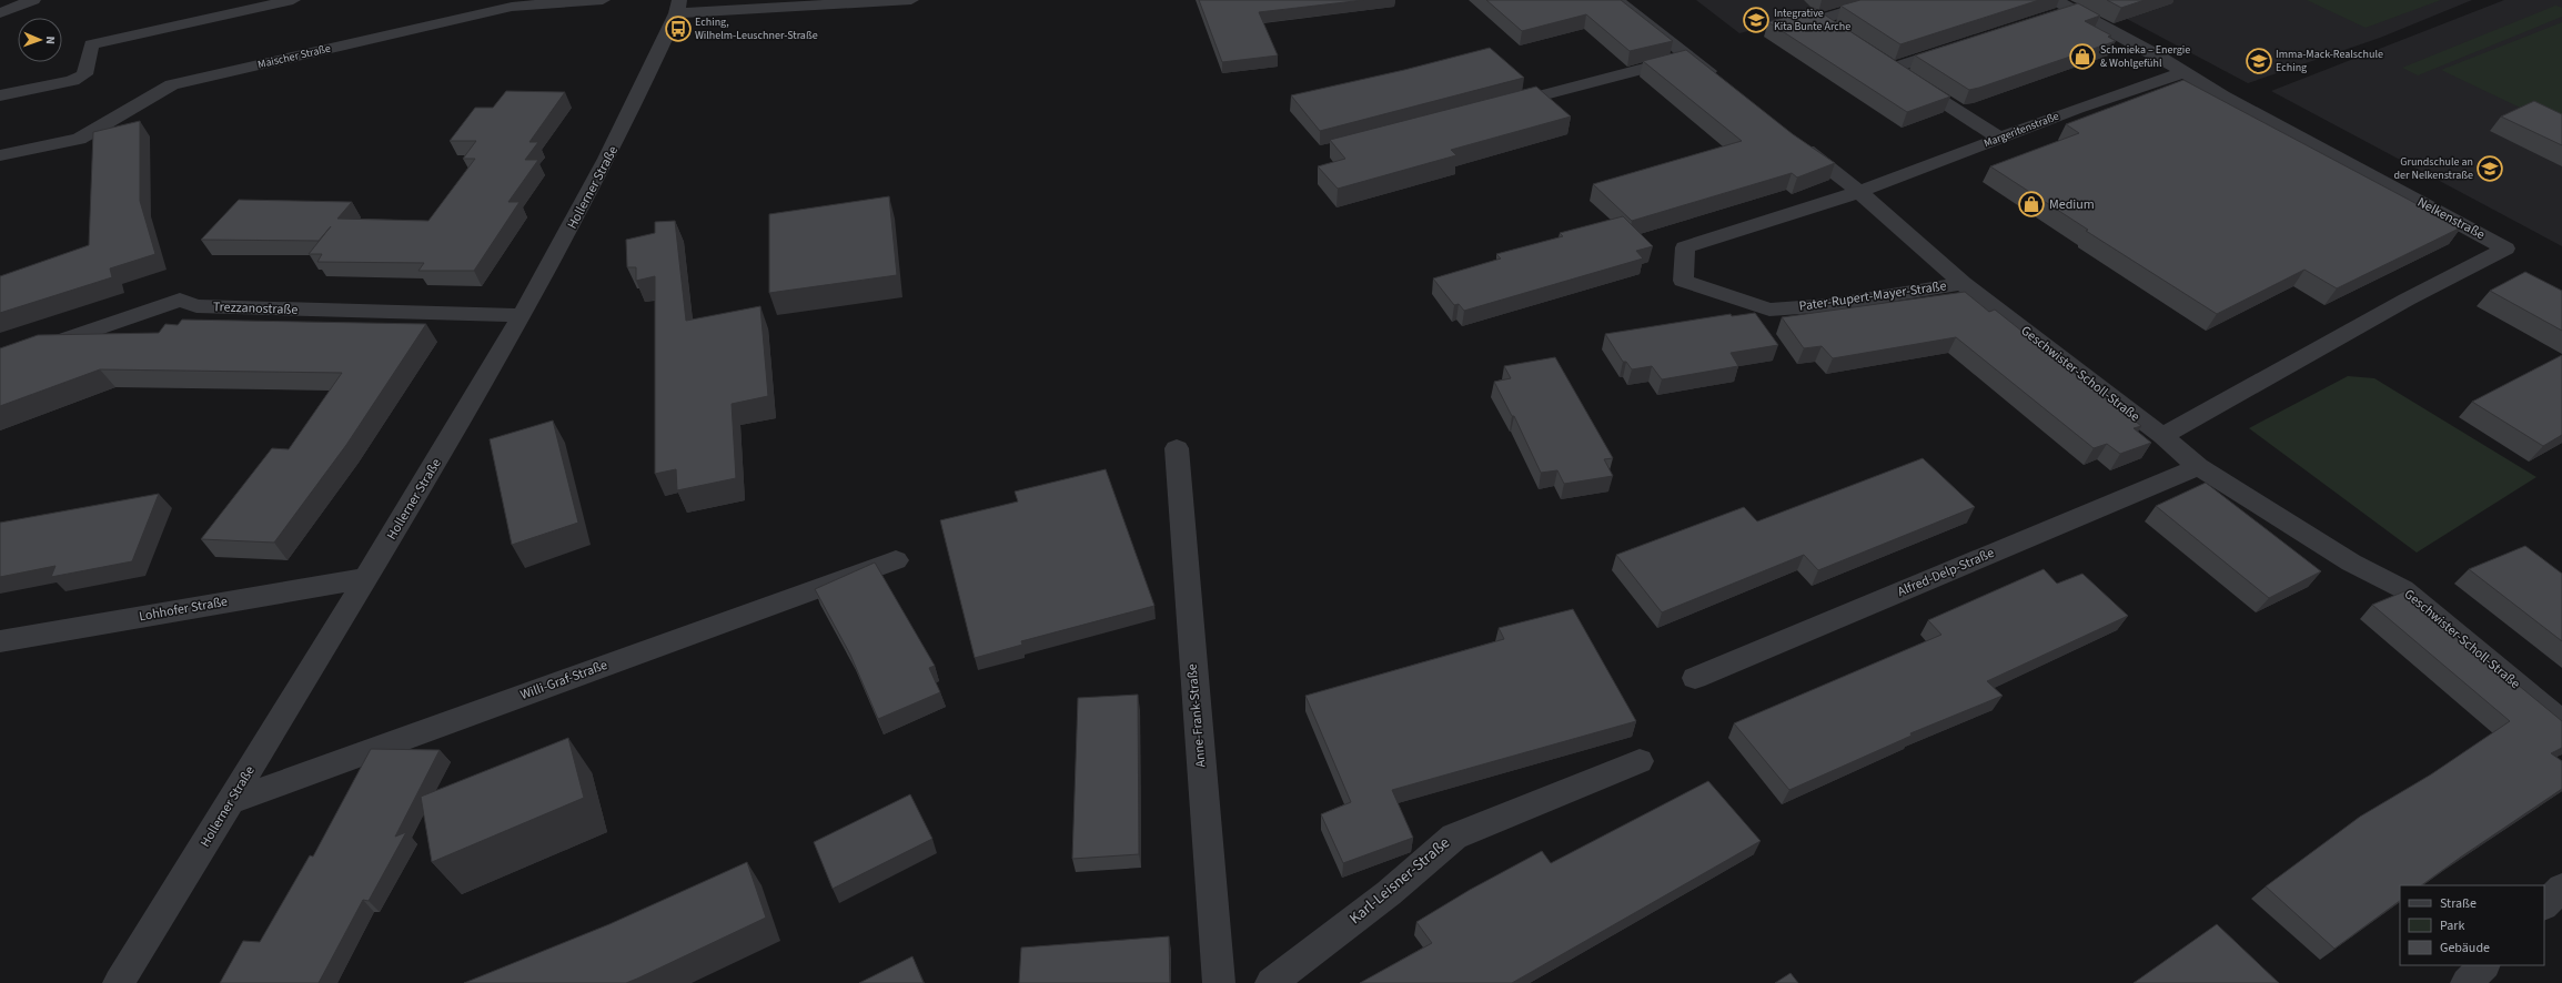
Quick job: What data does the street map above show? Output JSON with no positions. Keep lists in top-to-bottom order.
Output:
{
  "streets": {
    "street": [
      "Maischer Straße",
      "Margeritenstraße",
      "Hollerner Straße",
      "Nelkenstraße",
      "Pater-Rupert-Mayer-Straße",
      "Trezzanostraße",
      "Geschwister-Scholl-Straße",
      "Alfred-Delp-Straße",
      "Lohhofer Straße",
      "Willi-Graf-Straße",
      "Anne-Frank-Straße",
      "Karl-Leisner-Straße"
    ]
  },
  "crossings": [
    ["Margeritenstraße", "Nelkenstraße"],
    ["Margeritenstraße", "Pater-Rupert-Mayer-Straße"],
    ["Margeritenstraße", "Geschwister-Scholl-Straße"],
    ["Hollerner Straße", "Trezzanostraße"],
    ["Hollerner Straße", "Lohhofer Straße"],
    ["Hollerner Straße", "Willi-Graf-Straße"],
    ["Nelkenstraße", "Geschwister-Scholl-Straße"],
    ["Pater-Rupert-Mayer-Straße", "Geschwister-Scholl-Straße"],
    ["Geschwister-Scholl-Straße", "Alfred-Delp-Straße"]
  ],
  "places": {
    "school or university": ["Integrative Kita Bunte Arche", "Imma-Mack-Realschule Eching", "Grundschule an der Nelkenstraße"],
    "bus stop": ["Eching, Wilhelm-Leuschner-Straße"],
    "shop": ["Schmieka – Energie & Wohlgefühl", "Medium"]
  },
  "legend": ["Straße", "Park", "Gebäude"],
  "north": "right"
}
